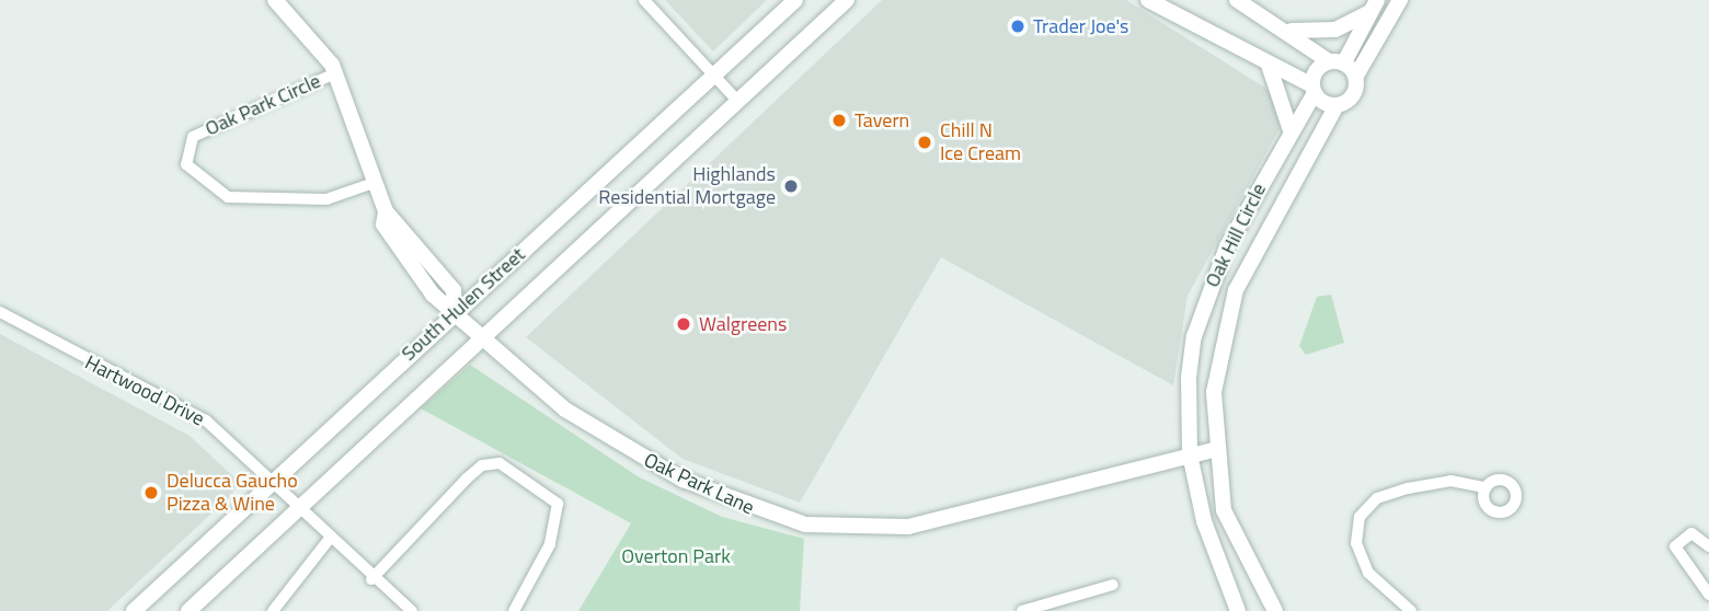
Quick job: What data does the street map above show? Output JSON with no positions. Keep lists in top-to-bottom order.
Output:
{
  "streets": {
    "street": [
      "Oak Park Circle",
      "Oak Hill Circle",
      "South Hulen Street",
      "Hartwood Drive",
      "Oak Park Lane"
    ]
  },
  "crossings": [
    ["Oak Park Circle", "Oak Park Lane"],
    ["Oak Hill Circle", "Oak Park Lane"],
    ["South Hulen Street", "Hartwood Drive"],
    ["South Hulen Street", "Oak Park Lane"]
  ],
  "parks": ["Overton Park"],
  "places": [
    "Trader Joe's",
    "Tavern",
    "Chill N Ice Cream",
    "Highlands Residential Mortgage",
    "Walgreens",
    "Delucca Gaucho Pizza & Wine"
  ]
}
